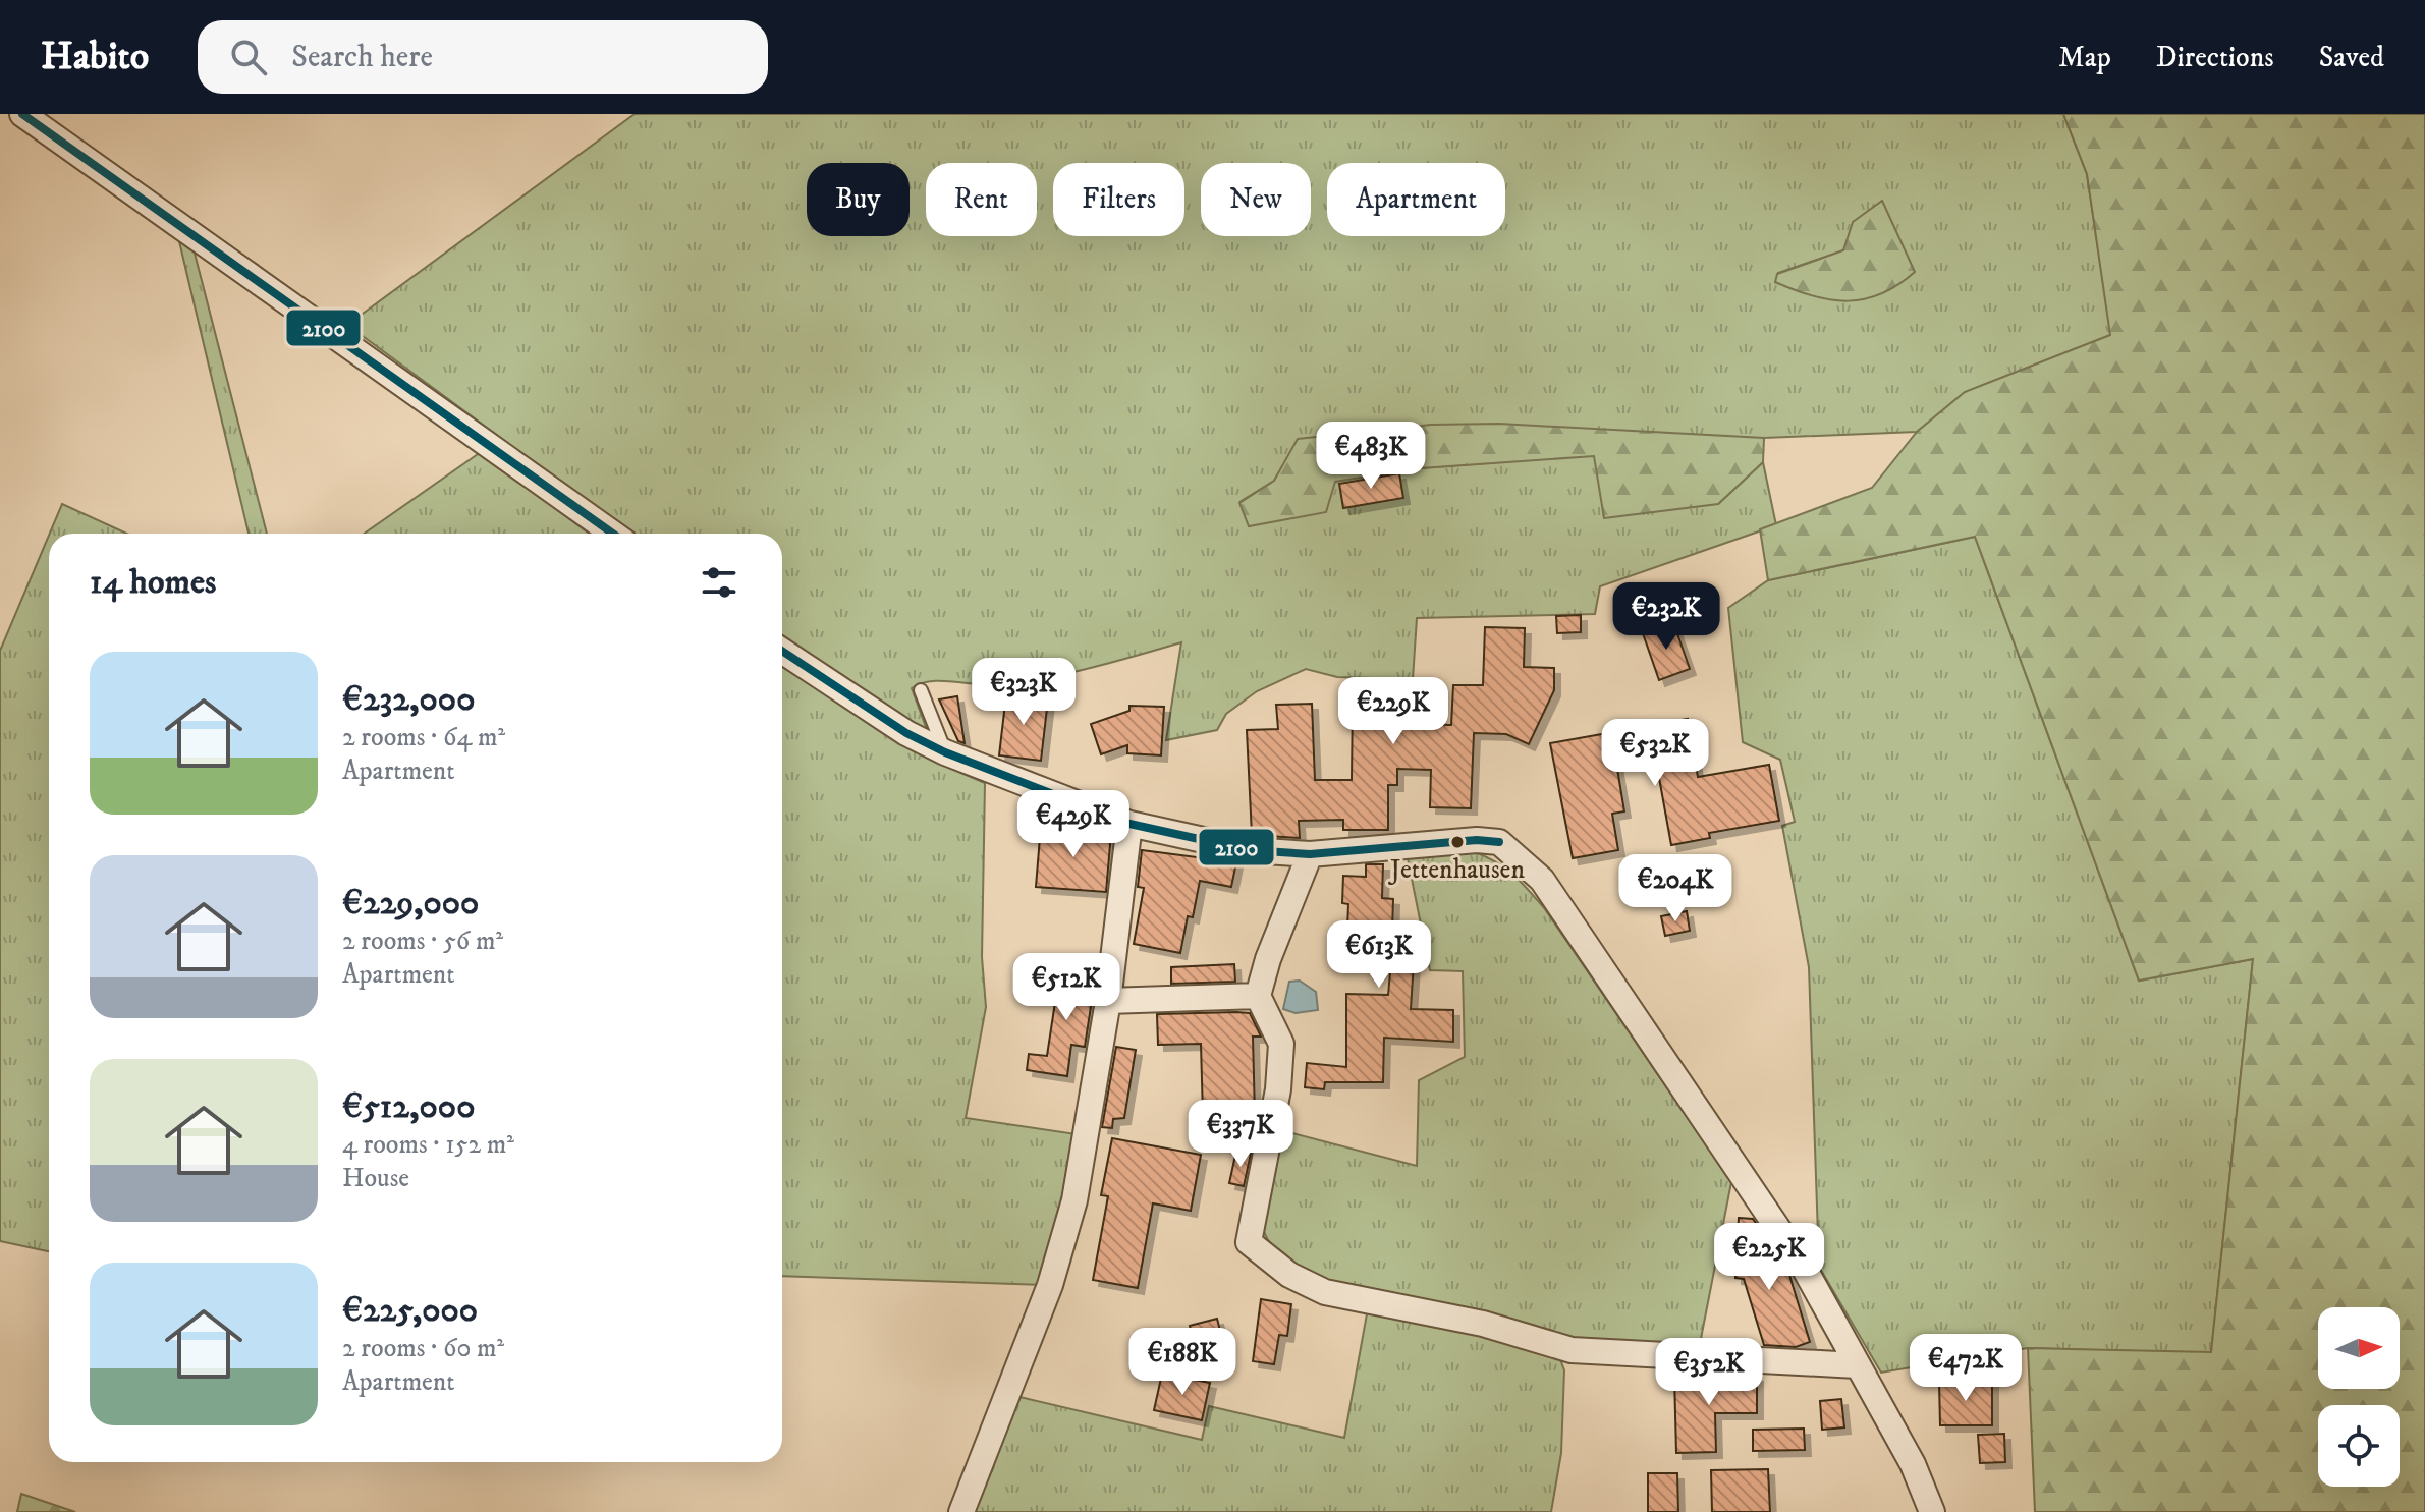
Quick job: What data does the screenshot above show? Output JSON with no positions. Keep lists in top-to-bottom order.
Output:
{
  "places": ["Jettenhausen"],
  "lines": ["transit line 2100"],
  "north": "right",
  "page": {
    "header": "Habito",
    "search": "Search here",
    "nav": ["Map", "Directions", "Saved"],
    "chip": [
      "Buy",
      "Rent",
      "Filters",
      "New",
      "Apartment"
    ],
    "price": [
      "€483K",
      "€232K",
      "€323K",
      "€229K",
      "€532K",
      "€429K",
      "€204K",
      "€613K",
      "€512K",
      "€337K",
      "€225K",
      "€188K",
      "€472K",
      "€352K"
    ],
    "heading": "14 homes",
    "list": [
      {
        "name": "€232,000",
        "note": "2 rooms · 64 m² · Apartment"
      },
      {
        "name": "€229,000",
        "note": "2 rooms · 56 m² · Apartment"
      },
      {
        "name": "€512,000",
        "note": "4 rooms · 152 m² · House"
      },
      {
        "name": "€225,000",
        "note": "2 rooms · 60 m² · Apartment"
      }
    ]
  }
}
